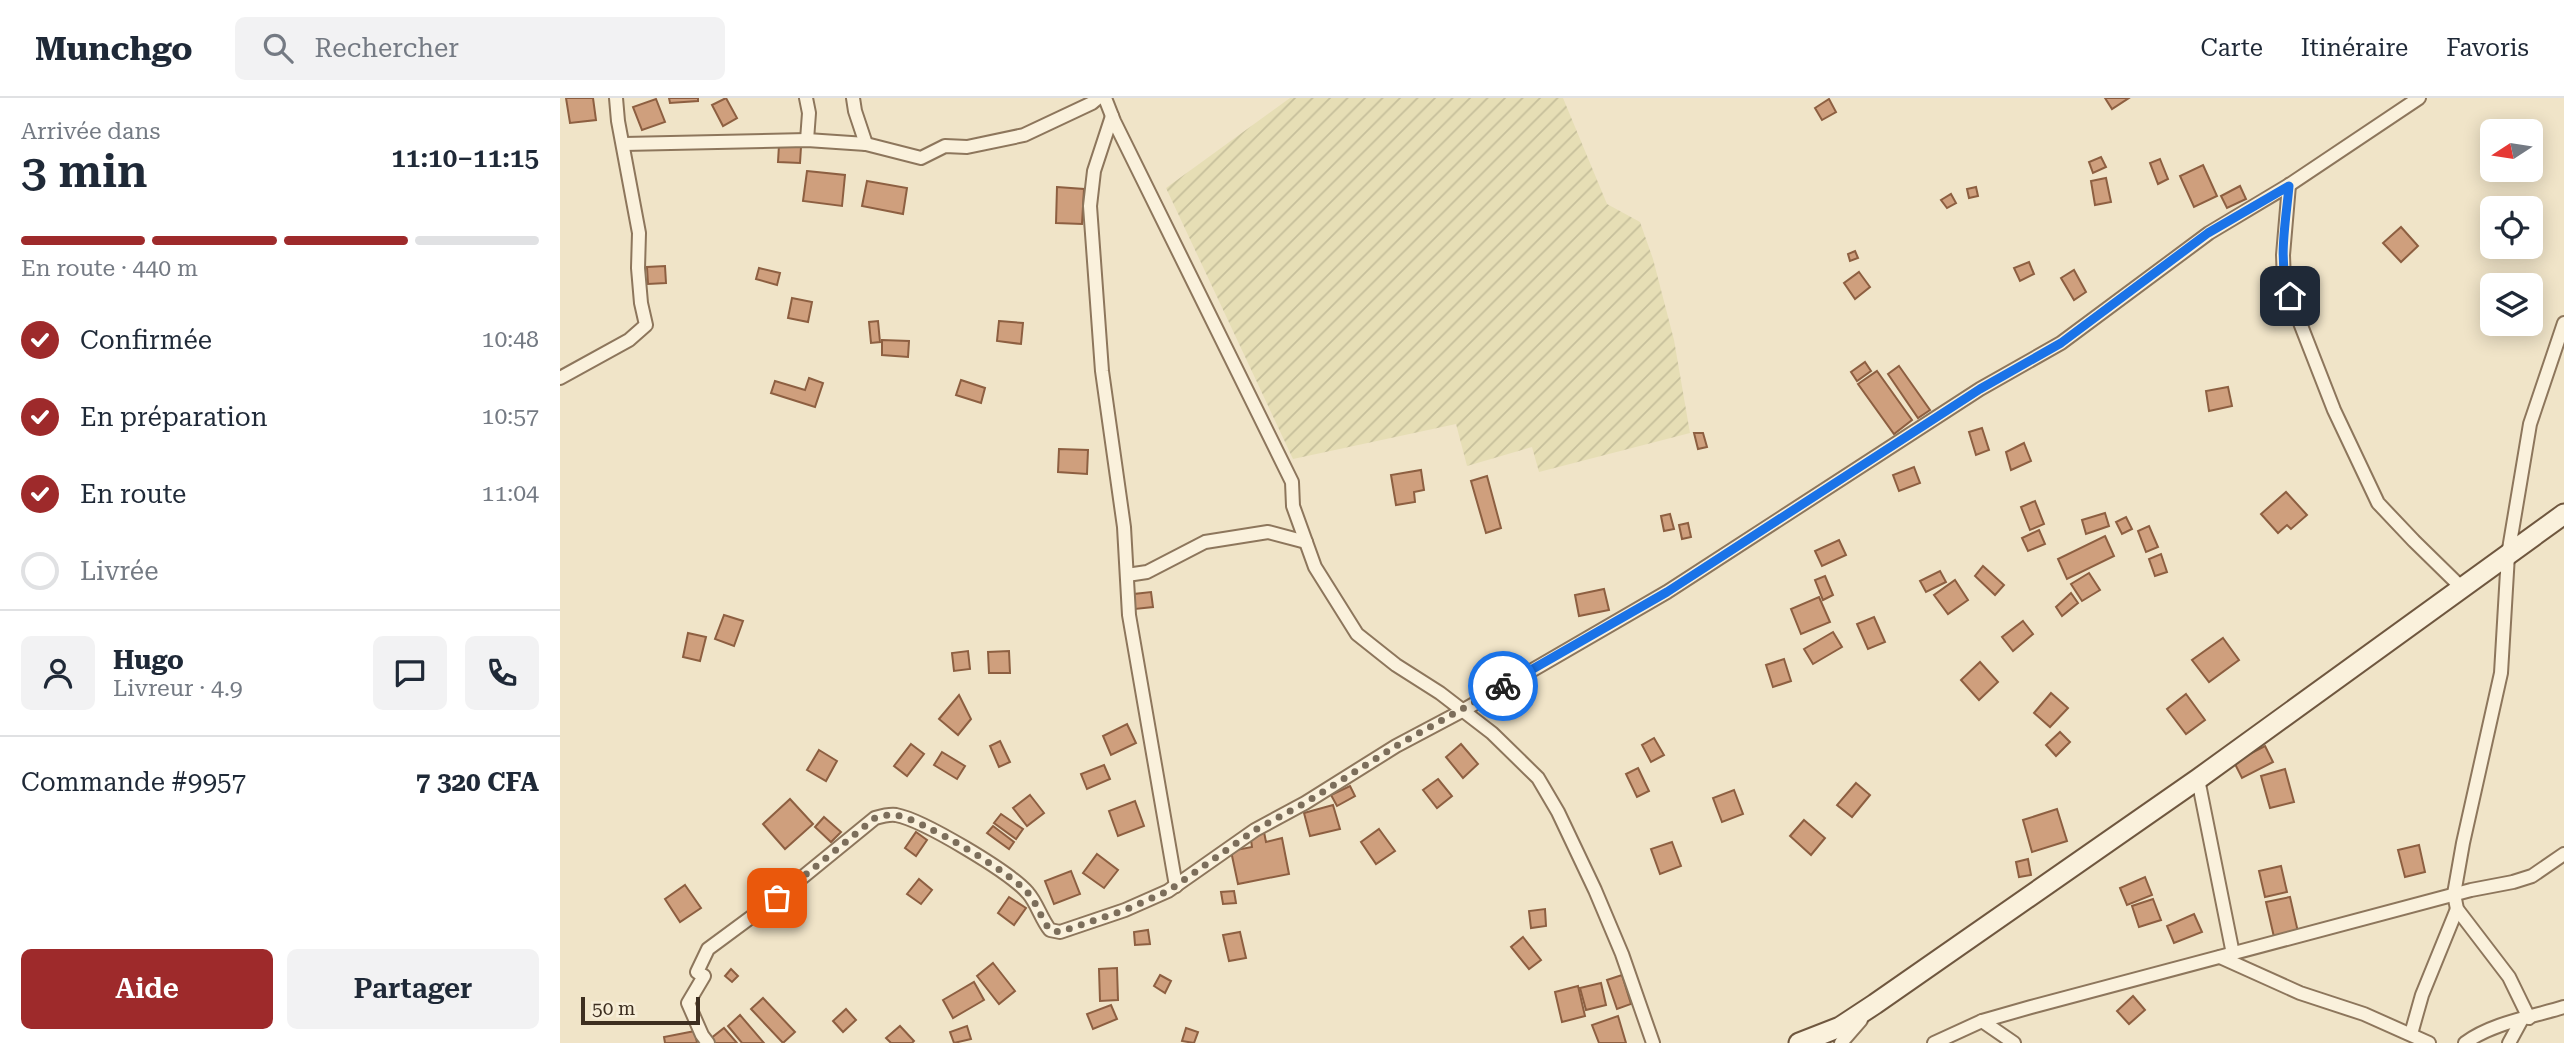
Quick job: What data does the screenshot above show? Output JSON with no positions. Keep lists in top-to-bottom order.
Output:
{
  "scale_bar": "50 m",
  "north": "left",
  "page": {
    "header": "Munchgo",
    "search": "Rechercher",
    "nav": ["Carte", "Itinéraire", "Favoris"],
    "heading": ["3 min", "Arrivée dans", "11:10–11:15"],
    "panel": [
      "Hugo",
      "Livreur · 4.9",
      "Commande #9957",
      "7 320 CFA"
    ],
    "bar": "En route · 440 m",
    "list": [
      ["Confirmée", "10:48"],
      ["En préparation", "10:57"],
      ["En route", "11:04"],
      "Livrée"
    ],
    "buttons": ["Aide", "Partager"],
    "scale": "50 m"
  }
}
